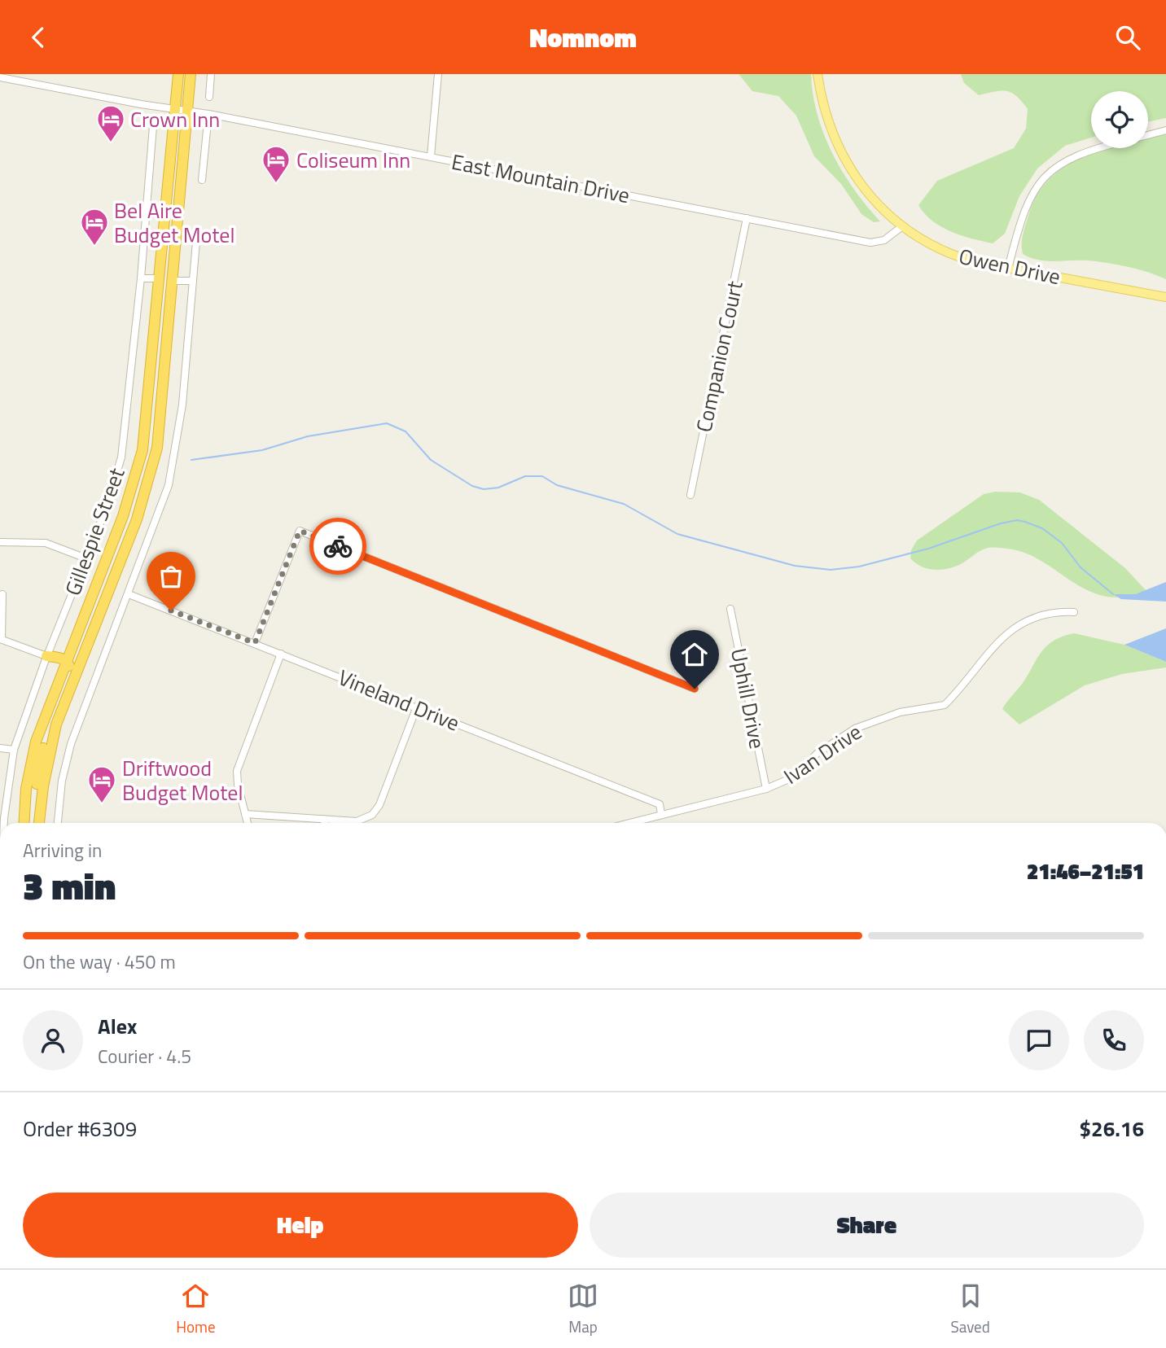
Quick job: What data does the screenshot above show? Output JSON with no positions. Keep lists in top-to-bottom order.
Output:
{
  "streets": {
    "main road": ["Owen Drive"],
    "street": [
      "East Mountain Drive",
      "Companion Court",
      "Gillespie Street",
      "Uphill Drive",
      "Vineland Drive",
      "Ivan Drive"
    ]
  },
  "crossings": [
    ["East Mountain Drive", "Owen Drive"],
    ["East Mountain Drive", "Companion Court"],
    ["Uphill Drive", "Ivan Drive"],
    ["Vineland Drive", "Ivan Drive"]
  ],
  "places": {
    "hotel": [
      "Crown Inn",
      "Coliseum Inn",
      "Bel Aire Budget Motel",
      "Driftwood Budget Motel"
    ]
  },
  "page": {
    "header": "Nomnom",
    "heading": ["3 min", "Arriving in", "21:46–21:51"],
    "panel": [
      "Alex",
      "Courier · 4.5",
      "Order #6309",
      "$26.16"
    ],
    "bar": "On the way · 450 m",
    "buttons": ["Help", "Share"],
    "tabs": ["Home", "Map", "Saved"]
  }
}
